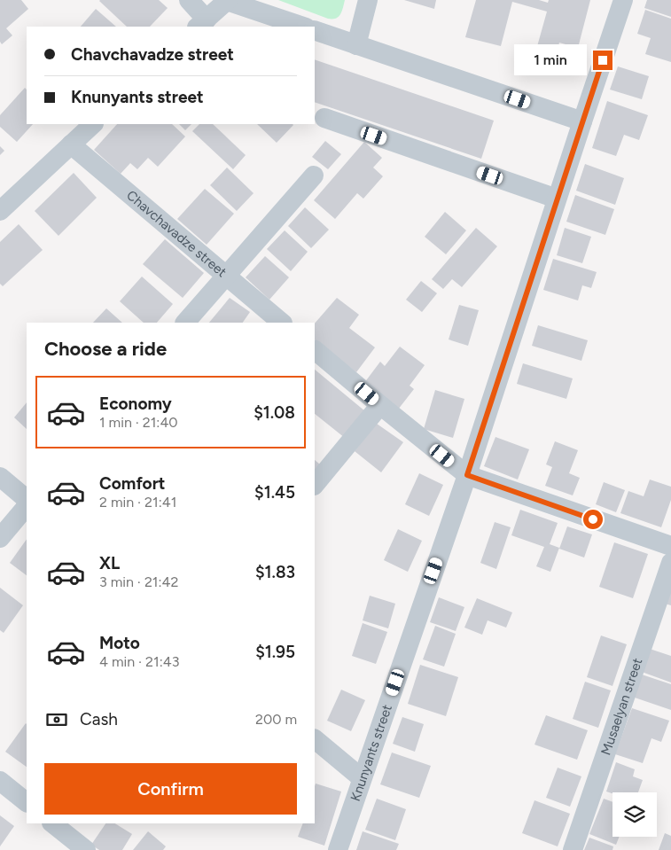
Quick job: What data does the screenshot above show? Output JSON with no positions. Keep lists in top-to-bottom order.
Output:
{
  "streets": {
    "street": ["Chavchavadze street", "Musaelyan street", "Knunyants street"]
  },
  "page": {
    "banner": ["Chavchavadze street", "Knunyants street"],
    "bubble": "1 min",
    "heading": "Choose a ride",
    "list": [
      {
        "name": "Economy",
        "note": "1 min · 21:40",
        "value": "$1.08"
      },
      {
        "name": "Comfort",
        "note": "2 min · 21:41",
        "value": "$1.45"
      },
      {
        "name": "XL",
        "note": "3 min · 21:42",
        "value": "$1.83"
      },
      {
        "name": "Moto",
        "note": "4 min · 21:43",
        "value": "$1.95"
      }
    ],
    "pay": ["Cash", "200 m"],
    "buttons": "Confirm"
  }
}
